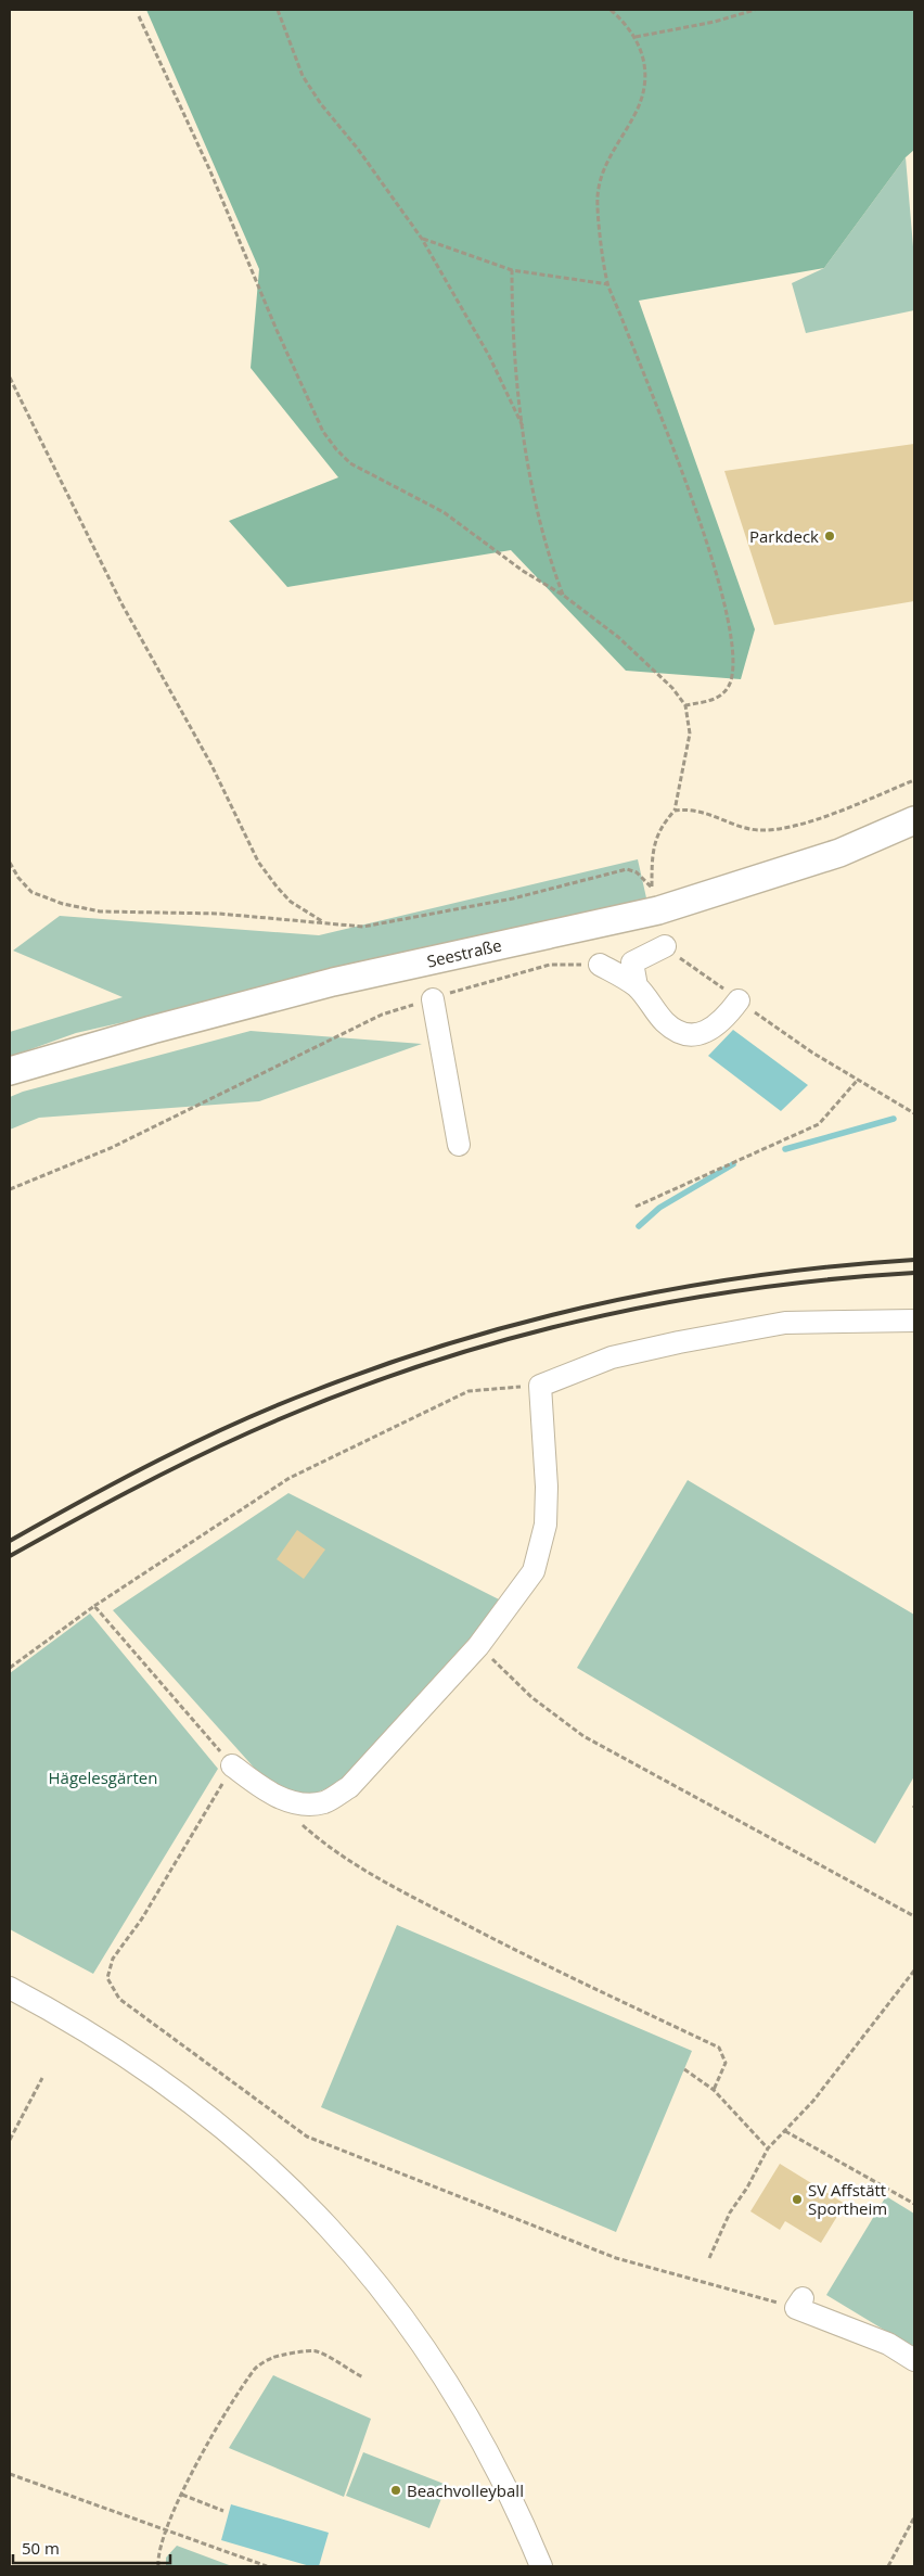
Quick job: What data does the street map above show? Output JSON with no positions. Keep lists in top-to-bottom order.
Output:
{
  "streets": {
    "main road": ["Seestraße"]
  },
  "parks": ["Hägelesgärten"],
  "places": ["Parkdeck", "SV Affstätt Sportheim", "Beachvolleyball"],
  "scale_bar": "50 m"
}
